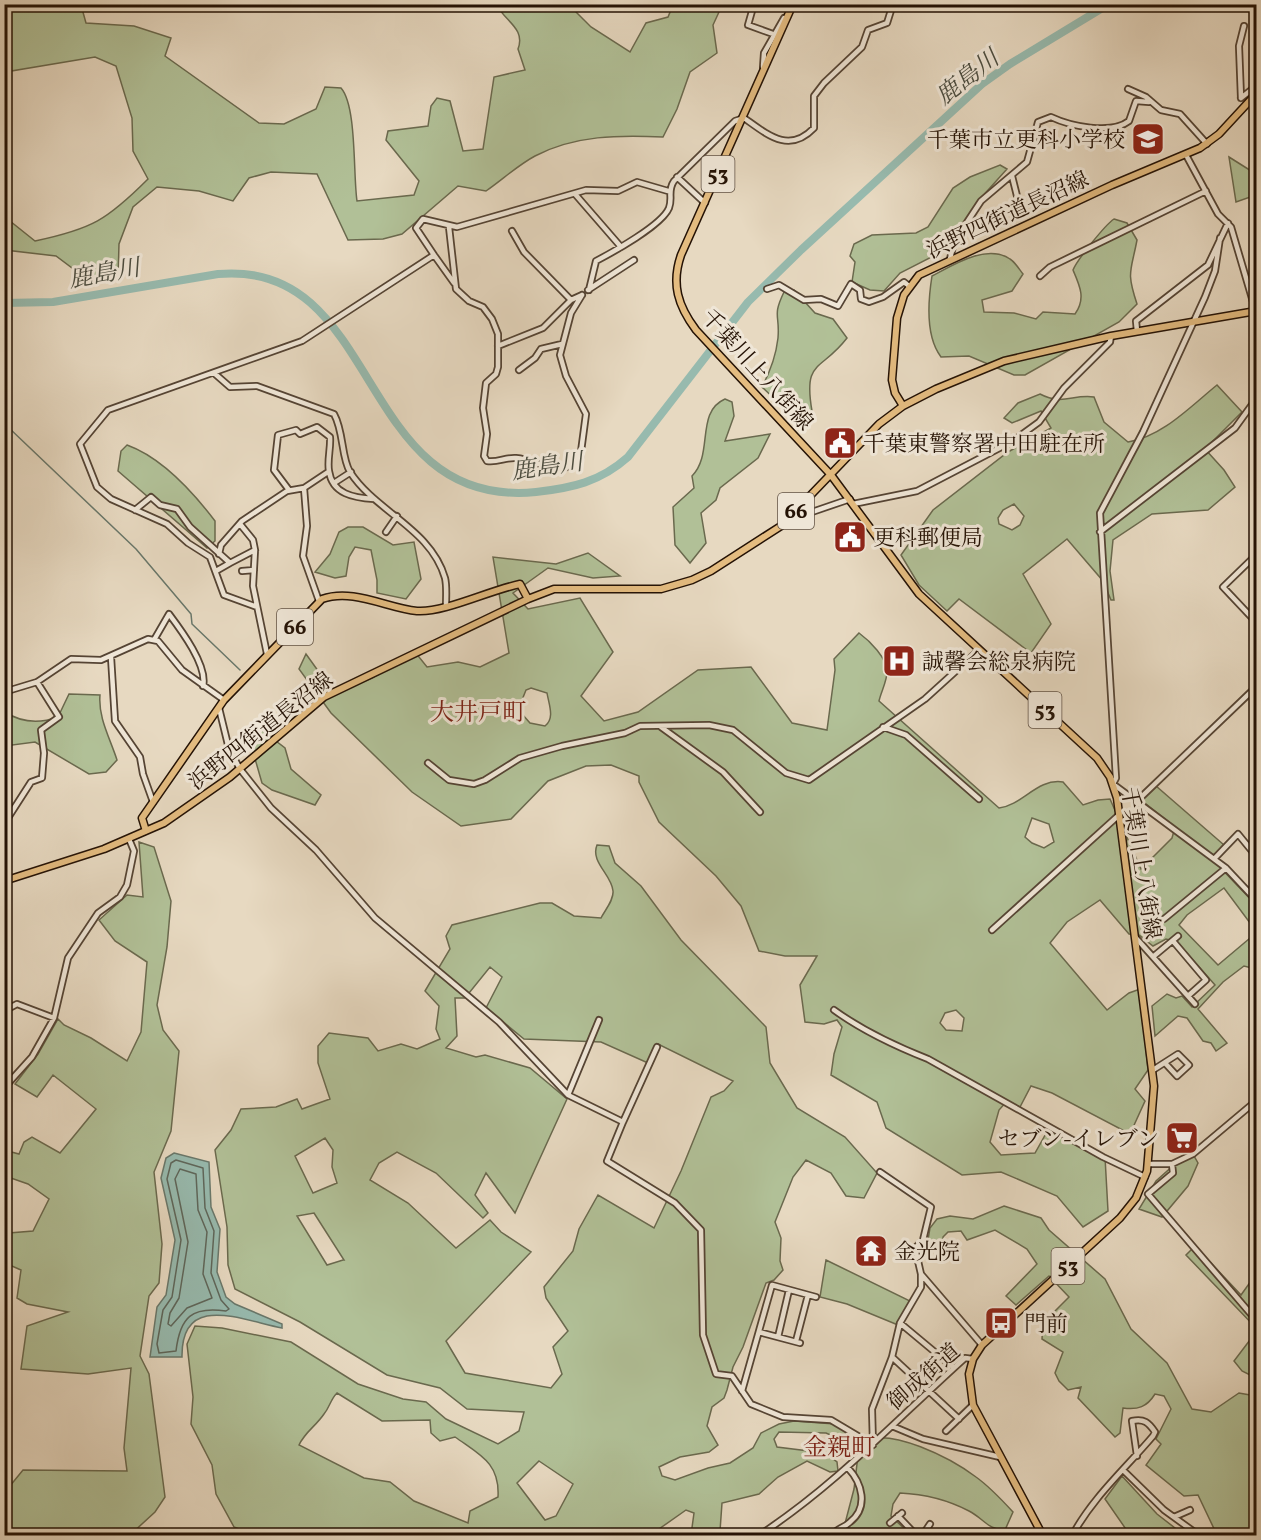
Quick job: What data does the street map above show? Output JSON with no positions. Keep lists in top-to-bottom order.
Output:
{
  "streets": {
    "main road": [
      "53",
      "浜野四街道長沼線",
      "千葉川上八街線",
      "66",
      "御成街道"
    ]
  },
  "crossings": [
    ["53", "御成街道"],
    ["浜野四街道長沼線", "千葉川上八街線"],
    ["浜野四街道長沼線", "66"],
    ["千葉川上八街線", "御成街道"]
  ],
  "districts": ["大井戸町", "金親町"],
  "water": ["鹿島川"],
  "places": {
    "school or university": ["千葉市立更科小学校"],
    "public building": ["千葉東警察署中田駐在所", "更科郵便局"],
    "hospital": ["誠馨会総泉病院"],
    "supermarket": ["セブン-イレブン"],
    "temple": ["金光院"],
    "bus stop": ["門前"]
  }
}
